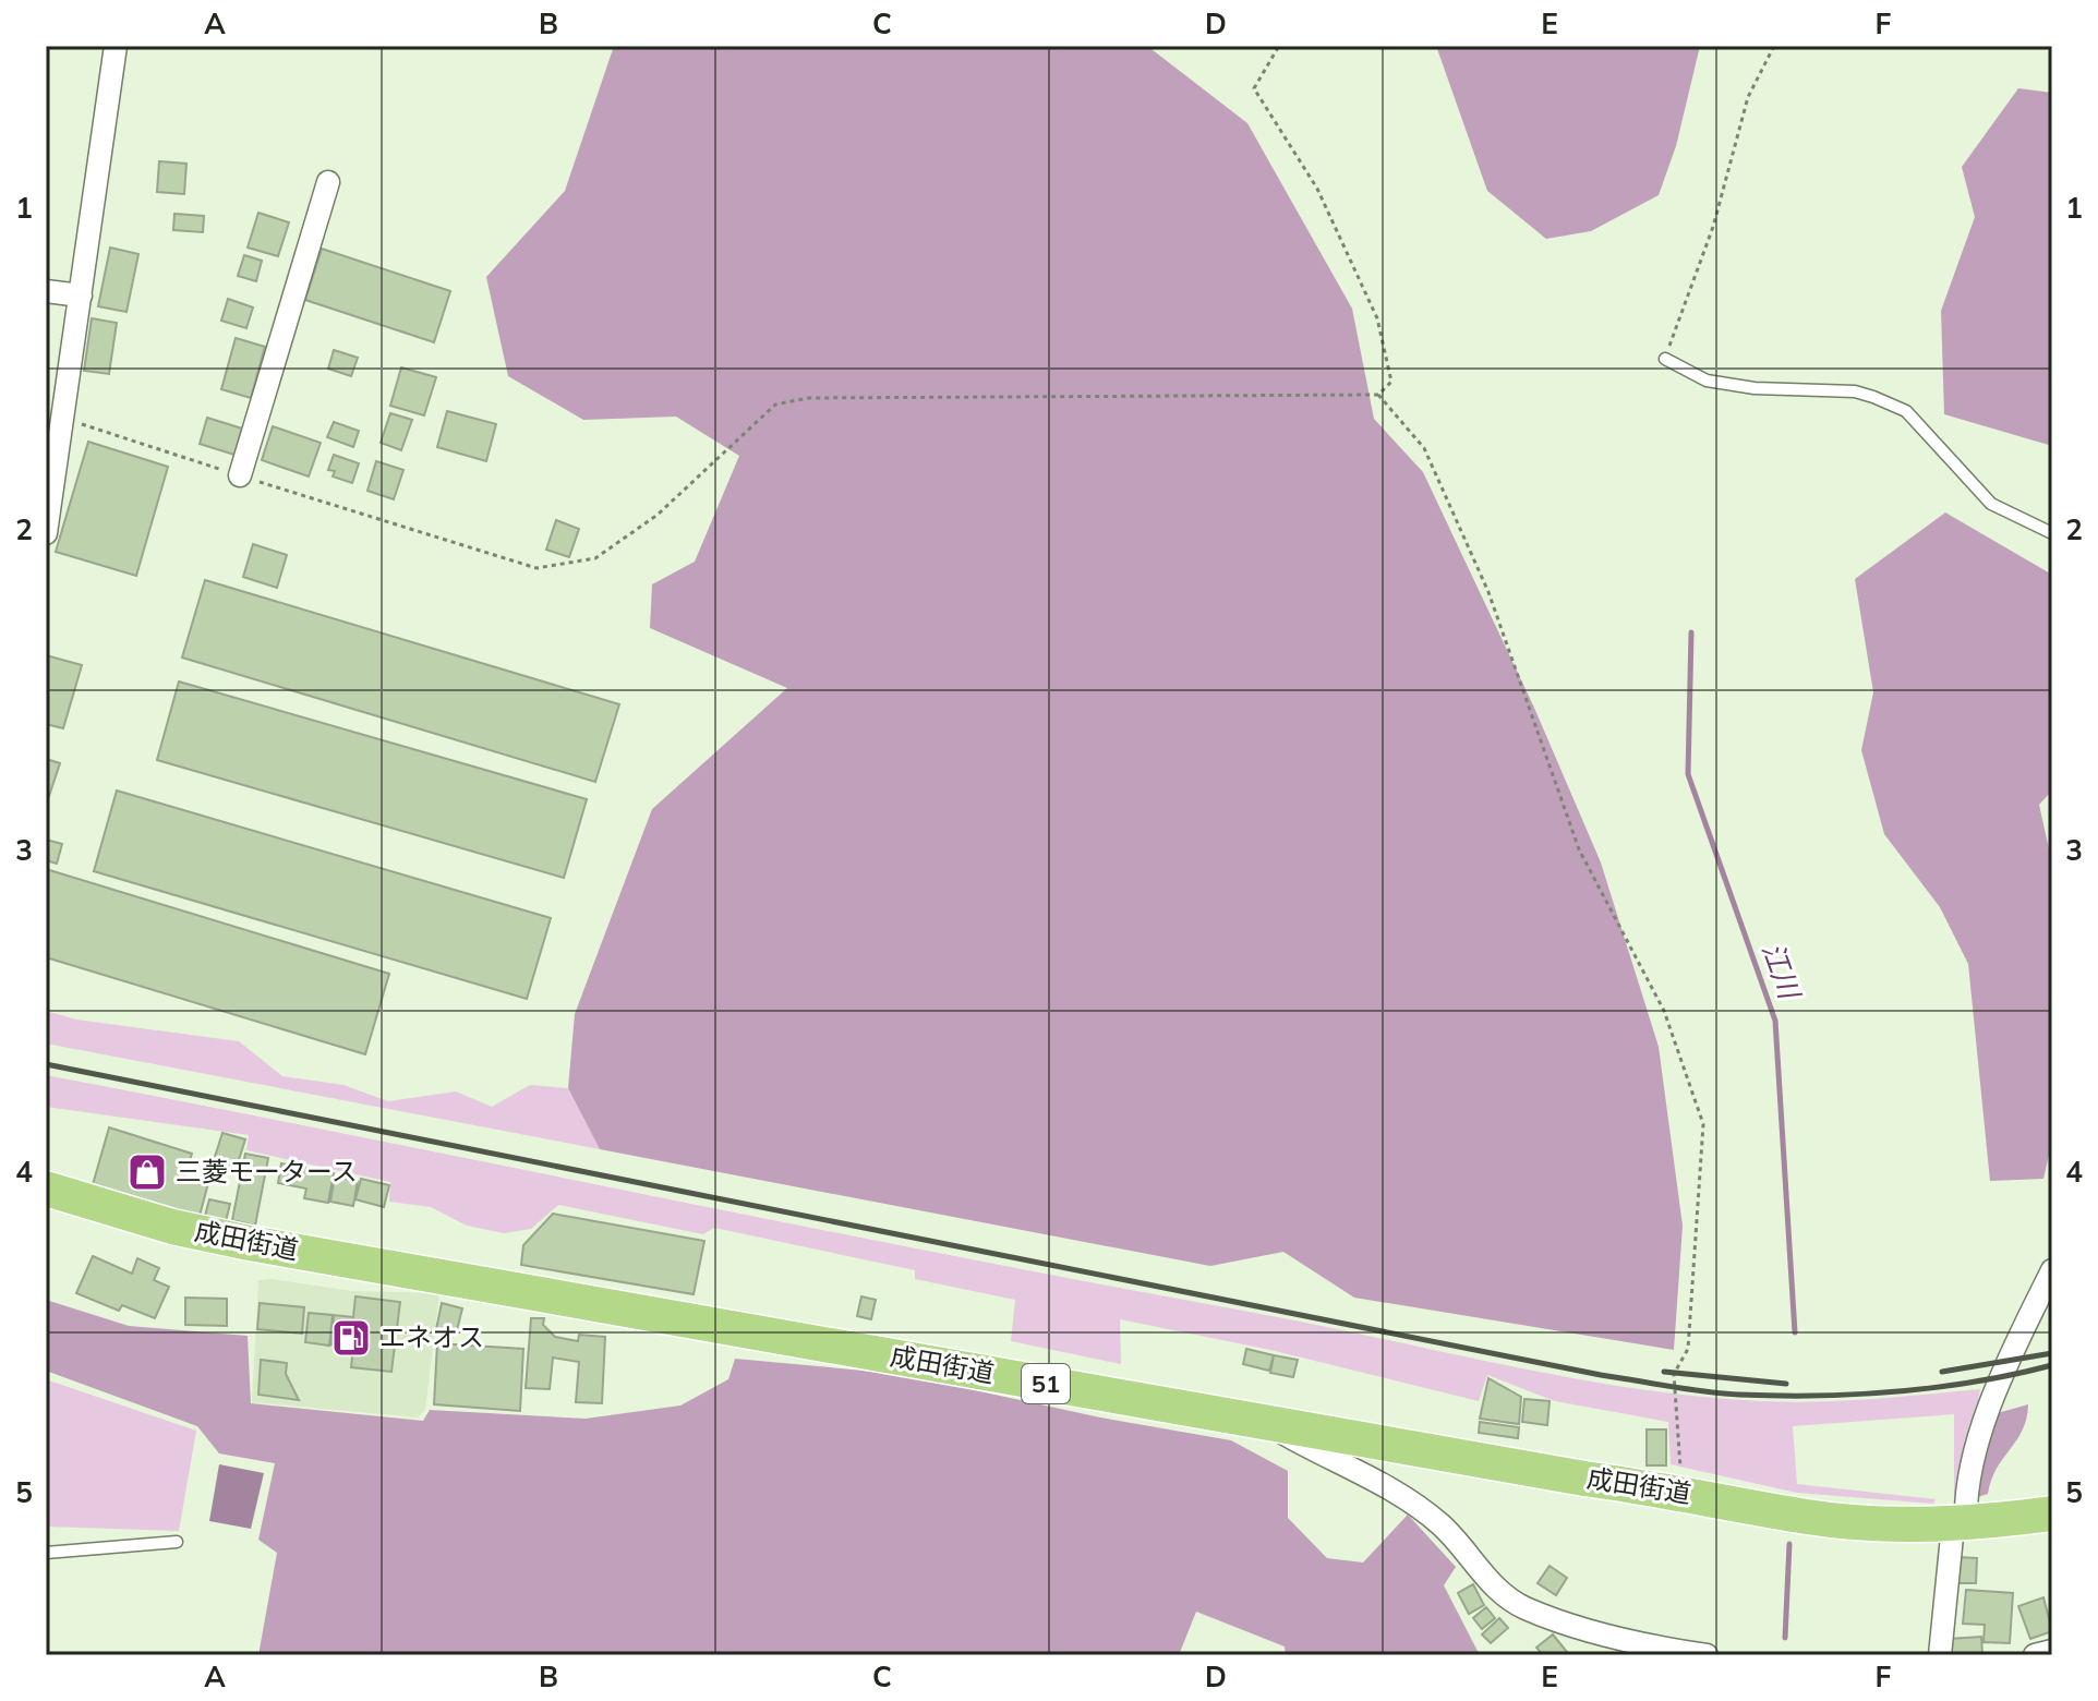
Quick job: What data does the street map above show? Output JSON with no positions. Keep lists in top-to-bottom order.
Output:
{
  "streets": {
    "highway": ["成田街道", "51"]
  },
  "water": ["江川"],
  "places": {
    "shop": ["三菱モータース"],
    "fuel station": ["エネオス"]
  },
  "grid": {
    "columns": [
      "A",
      "B",
      "C",
      "D",
      "E",
      "F"
    ],
    "rows": [
      "1",
      "2",
      "3",
      "4",
      "5"
    ]
  }
}
